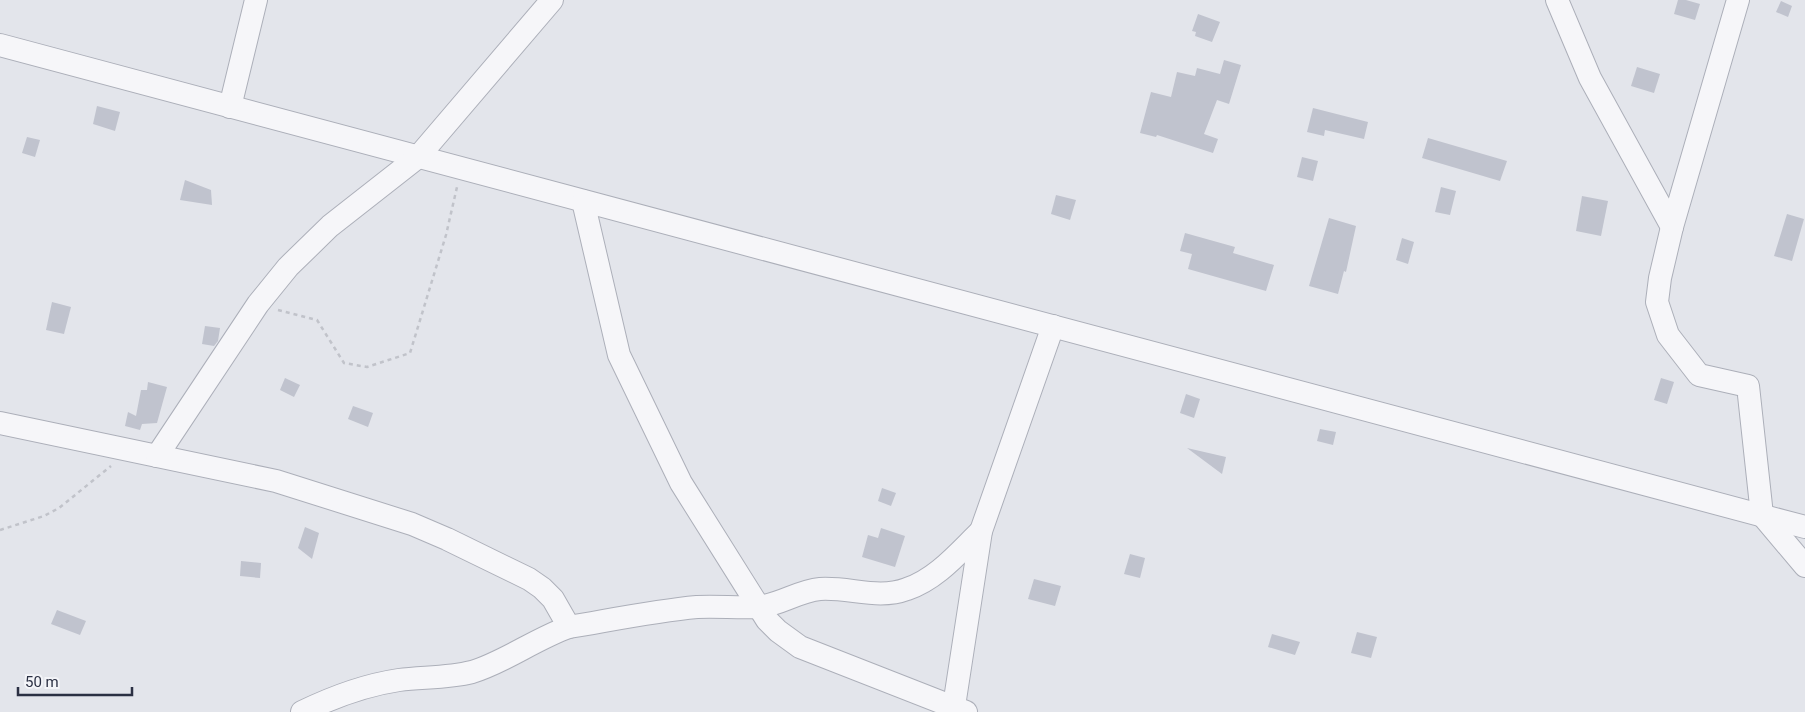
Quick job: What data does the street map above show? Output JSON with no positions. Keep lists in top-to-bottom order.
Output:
{
  "scale_bar": "50 m"
}
